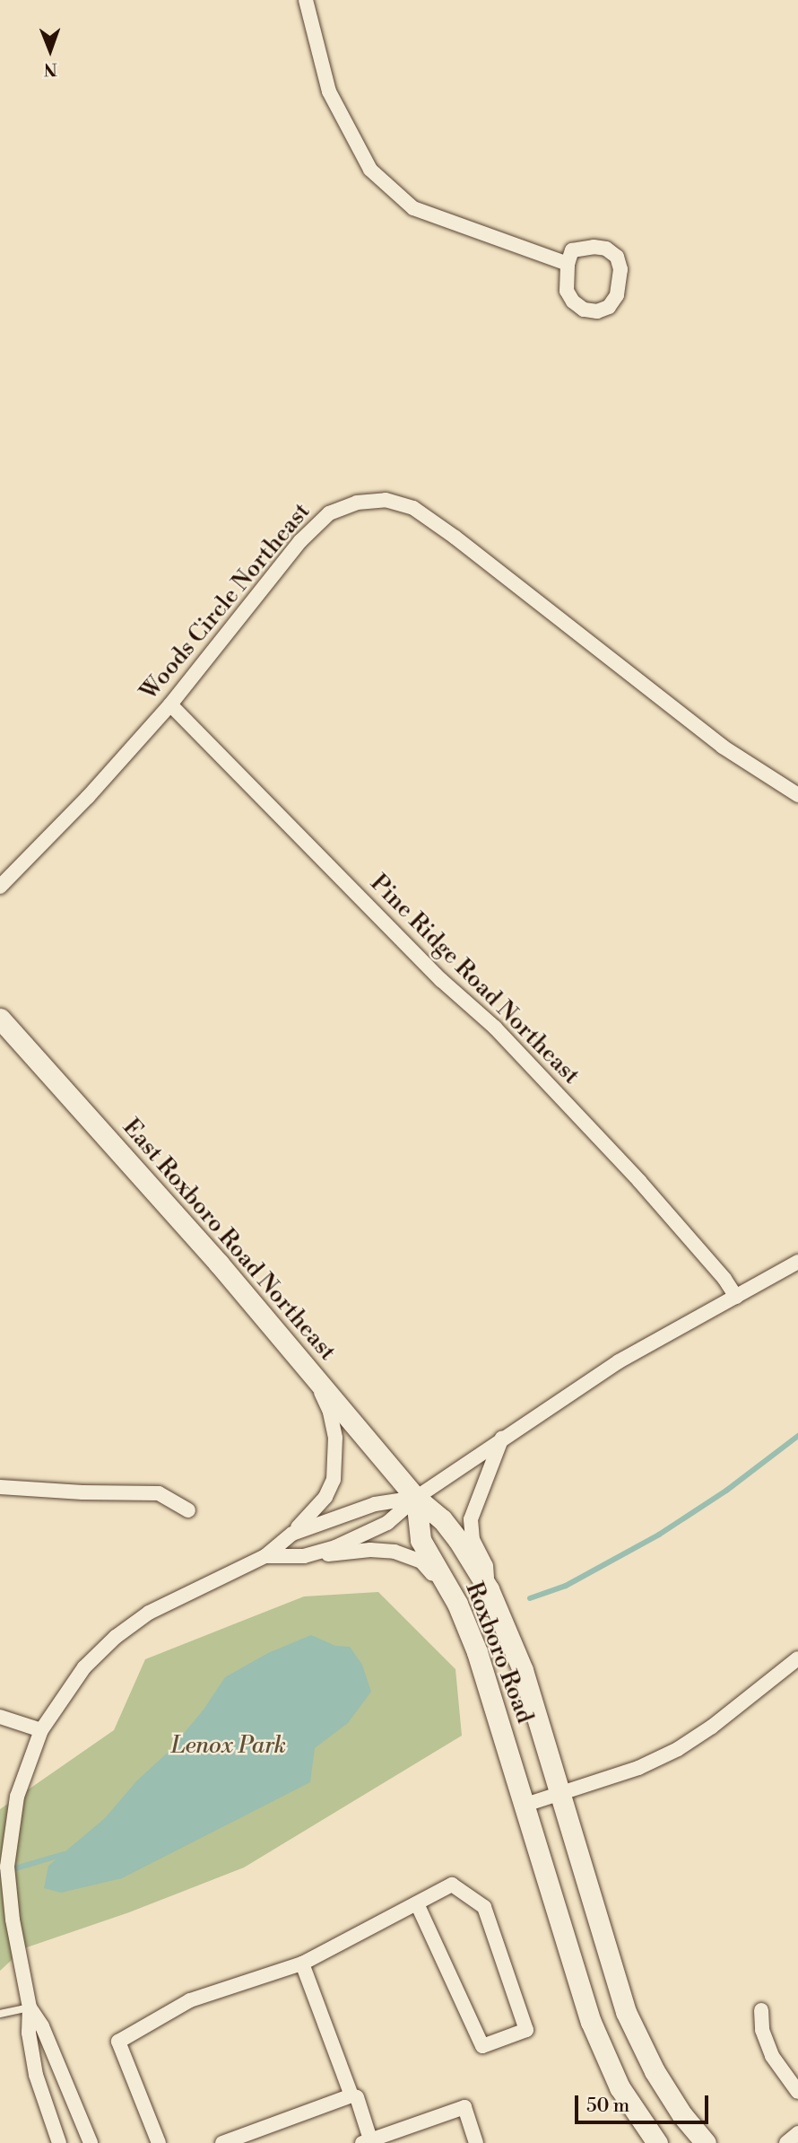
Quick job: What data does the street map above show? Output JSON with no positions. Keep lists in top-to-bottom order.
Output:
{
  "streets": {
    "main road": ["East Roxboro Road Northeast", "Roxboro Road"],
    "street": ["Woods Circle Northeast", "Pine Ridge Road Northeast"]
  },
  "crossings": [
    ["Woods Circle Northeast", "Pine Ridge Road Northeast"],
    ["East Roxboro Road Northeast", "Roxboro Road"]
  ],
  "parks": ["Lenox Park"],
  "scale_bar": "50 m",
  "north": "bottom"
}
